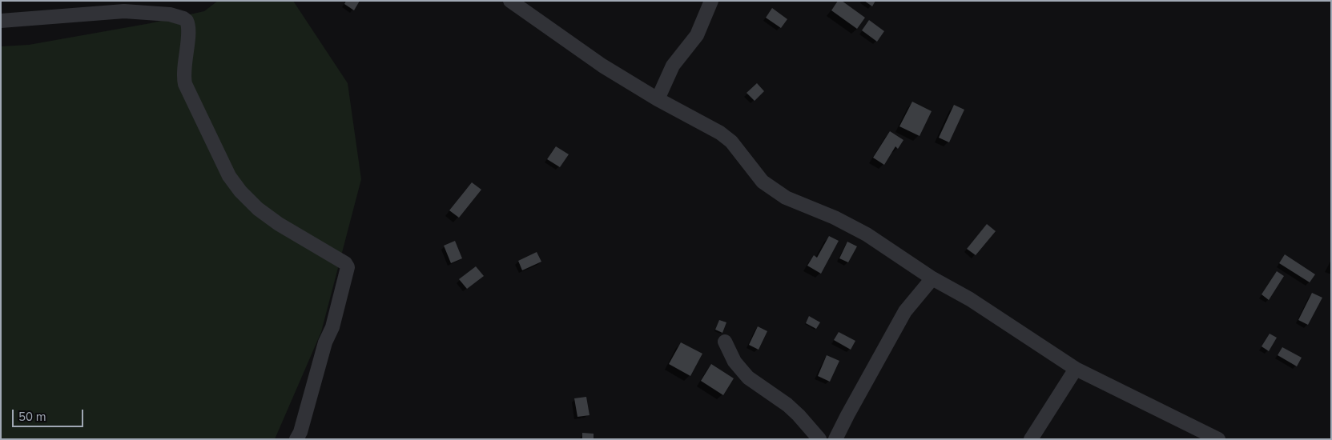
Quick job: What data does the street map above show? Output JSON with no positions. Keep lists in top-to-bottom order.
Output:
{
  "scale_bar": "50 m"
}
